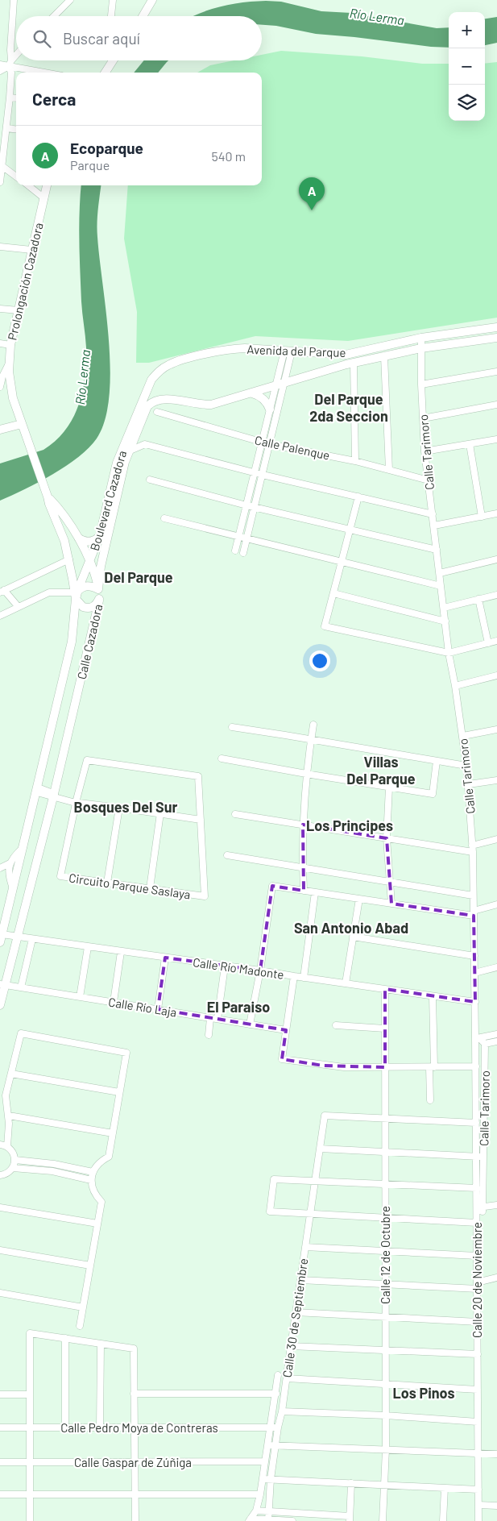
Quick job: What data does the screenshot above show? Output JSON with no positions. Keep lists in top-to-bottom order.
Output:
{
  "streets": {
    "street": [
      "Prolongación Cazadora",
      "Avenida del Parque",
      "Calle Palenque",
      "Calle Tarimoro",
      "Boulevard Cazadora",
      "Calle Cazadora",
      "Circuito Parque Saslaya",
      "Calle Río Madonte",
      "Calle Río Laja",
      "Calle 12 de Octubre",
      "Calle 20 de Noviembre",
      "Calle 30 de Septiembre",
      "Calle Pedro Moya de Contreras",
      "Calle Gaspar de Zúñiga"
    ]
  },
  "crossings": [
    ["Prolongación Cazadora", "Calle Cazadora"],
    ["Avenida del Parque", "Calle Tarimoro"],
    ["Avenida del Parque", "Boulevard Cazadora"],
    ["Calle Palenque", "Calle Tarimoro"],
    ["Calle Tarimoro", "Calle Río Madonte"],
    ["Calle Tarimoro", "Calle 20 de Noviembre"],
    ["Boulevard Cazadora", "Calle Cazadora"],
    ["Calle Cazadora", "Calle Río Madonte"],
    ["Calle Cazadora", "Calle Río Laja"],
    ["Calle Río Madonte", "Calle 12 de Octubre"],
    ["Calle 12 de Octubre", "Calle 30 de Septiembre"],
    ["Calle 30 de Septiembre", "Calle Pedro Moya de Contreras"],
    ["Calle 30 de Septiembre", "Calle Gaspar de Zúñiga"]
  ],
  "districts": [
    "Del Parque 2da Seccion",
    "Del Parque",
    "Villas Del Parque",
    "Bosques Del Sur",
    "Los Principes",
    "San Antonio Abad",
    "El Paraiso",
    "Los Pinos"
  ],
  "water": ["Río Lerma"],
  "page": {
    "map_buttons": ["+", "−"],
    "search": "Buscar aquí",
    "heading": "Cerca",
    "list": [
      {
        "mark": "A",
        "name": "Ecoparque",
        "note": "Parque",
        "value": "540 m"
      }
    ],
    "pins": "A"
  }
}
